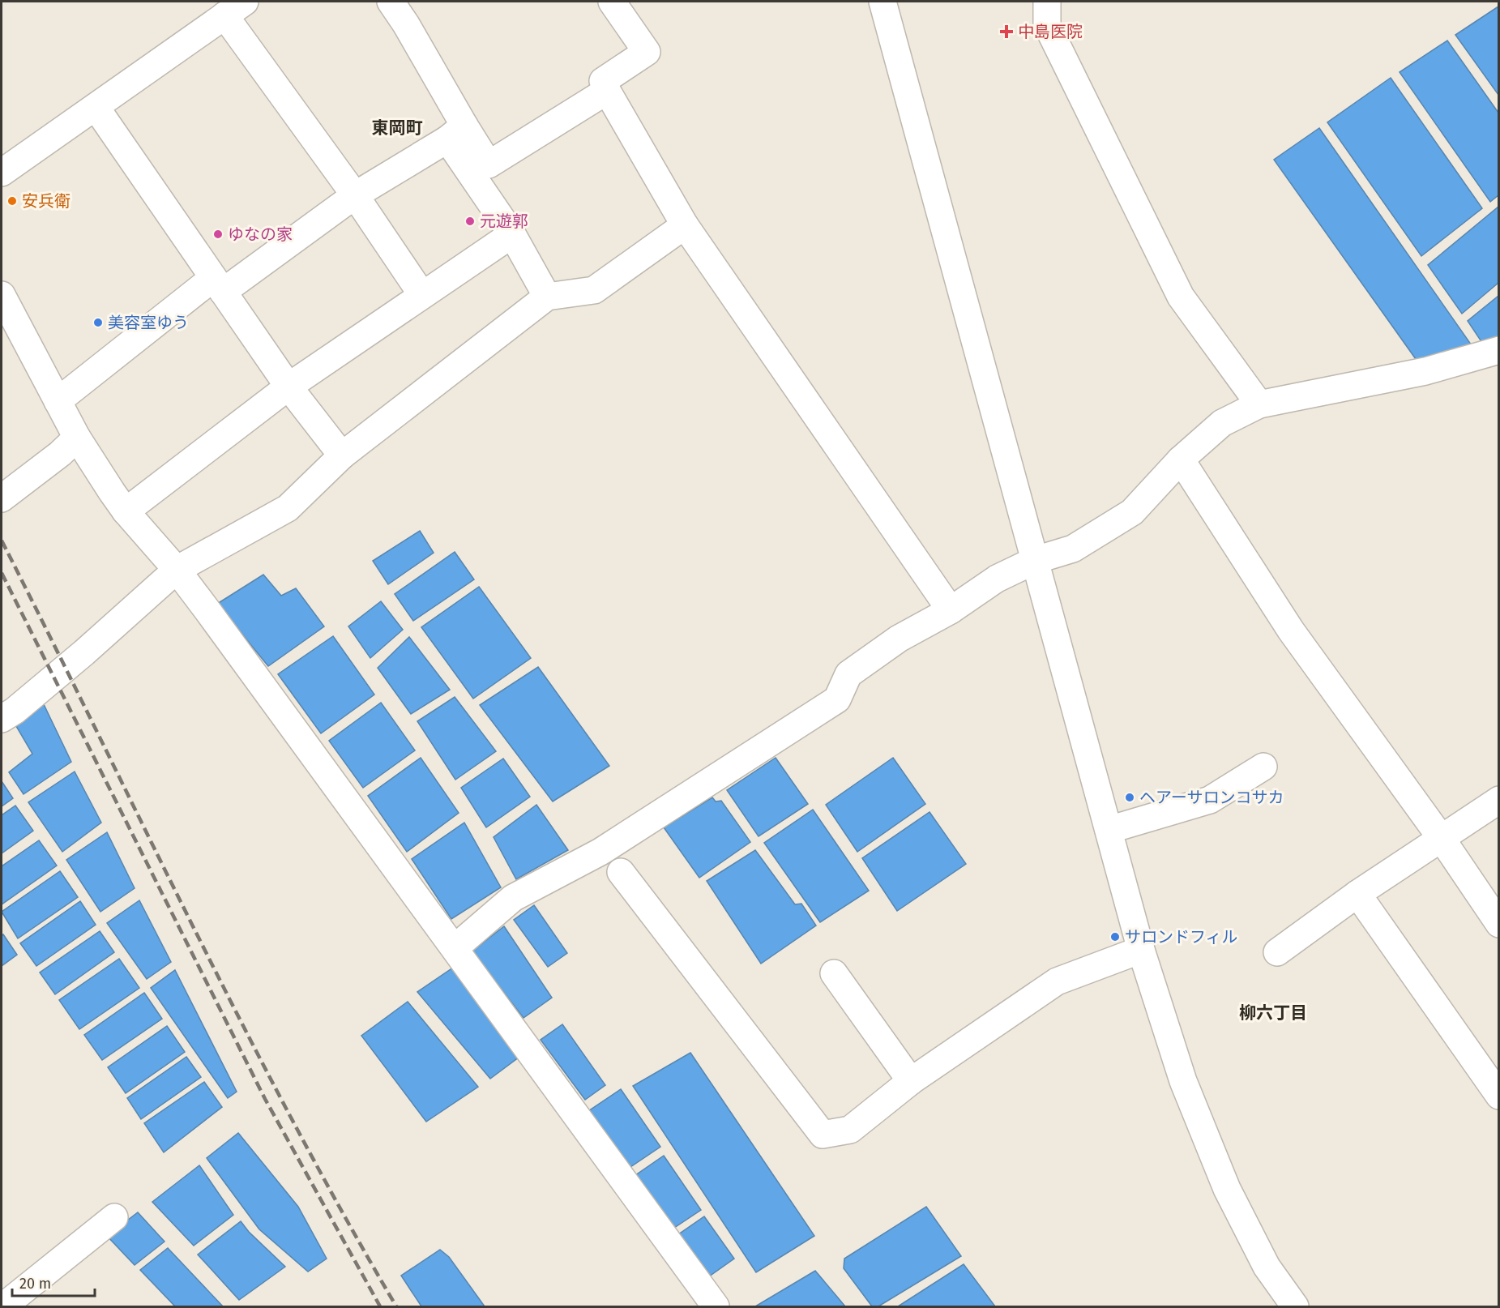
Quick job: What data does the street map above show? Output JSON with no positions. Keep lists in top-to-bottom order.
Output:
{
  "districts": ["東岡町", "柳六丁目"],
  "places": {
    "health": ["中島医院"],
    "other": [
      "安兵衛",
      "元遊郭",
      "ゆなの家",
      "美容室ゆう",
      "ヘアーサロンコサカ",
      "サロンドフィル"
    ]
  },
  "scale_bar": "20 m"
}
